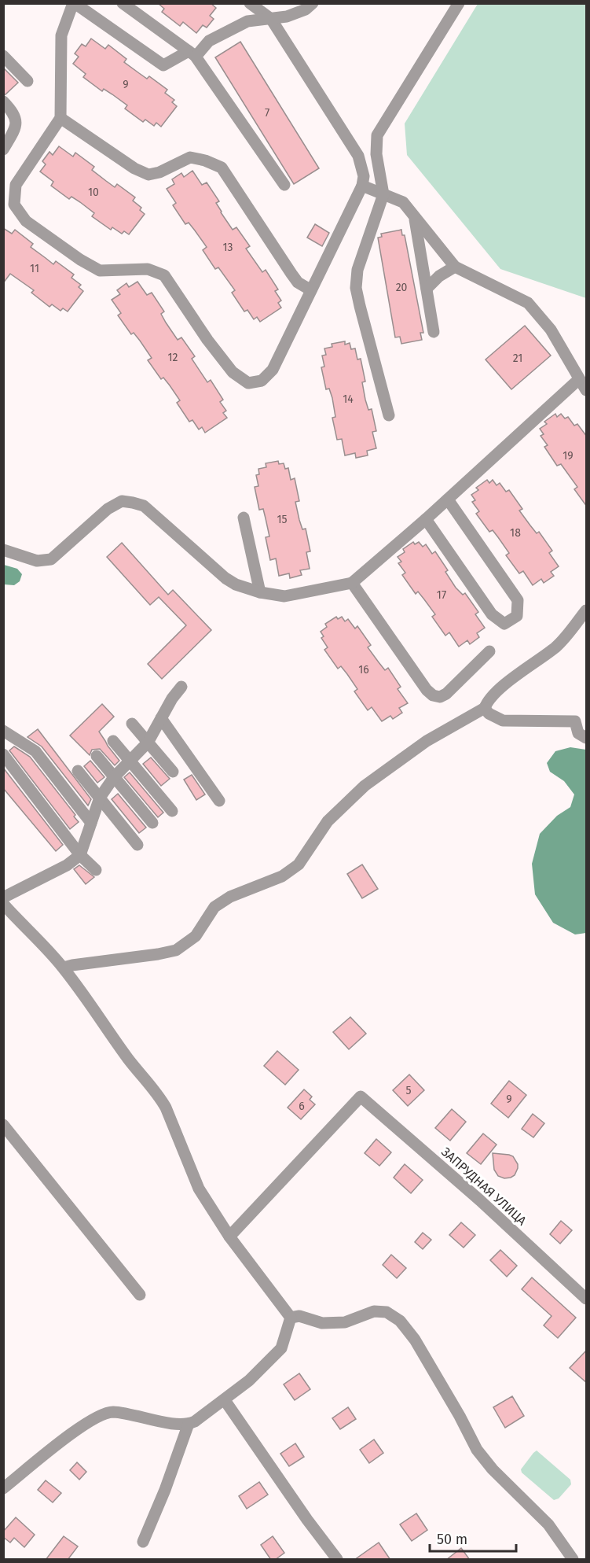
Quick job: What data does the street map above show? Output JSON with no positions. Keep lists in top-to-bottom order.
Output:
{
  "streets": {
    "street": ["ЗАПРУДНАЯ УЛИЦА"]
  },
  "house_numbers": [
    "9",
    "7",
    "10",
    "13",
    "11",
    "20",
    "12",
    "21",
    "14",
    "19",
    "15",
    "18",
    "17",
    "16",
    "5",
    "9",
    "6"
  ],
  "scale_bar": "50 m"
}
